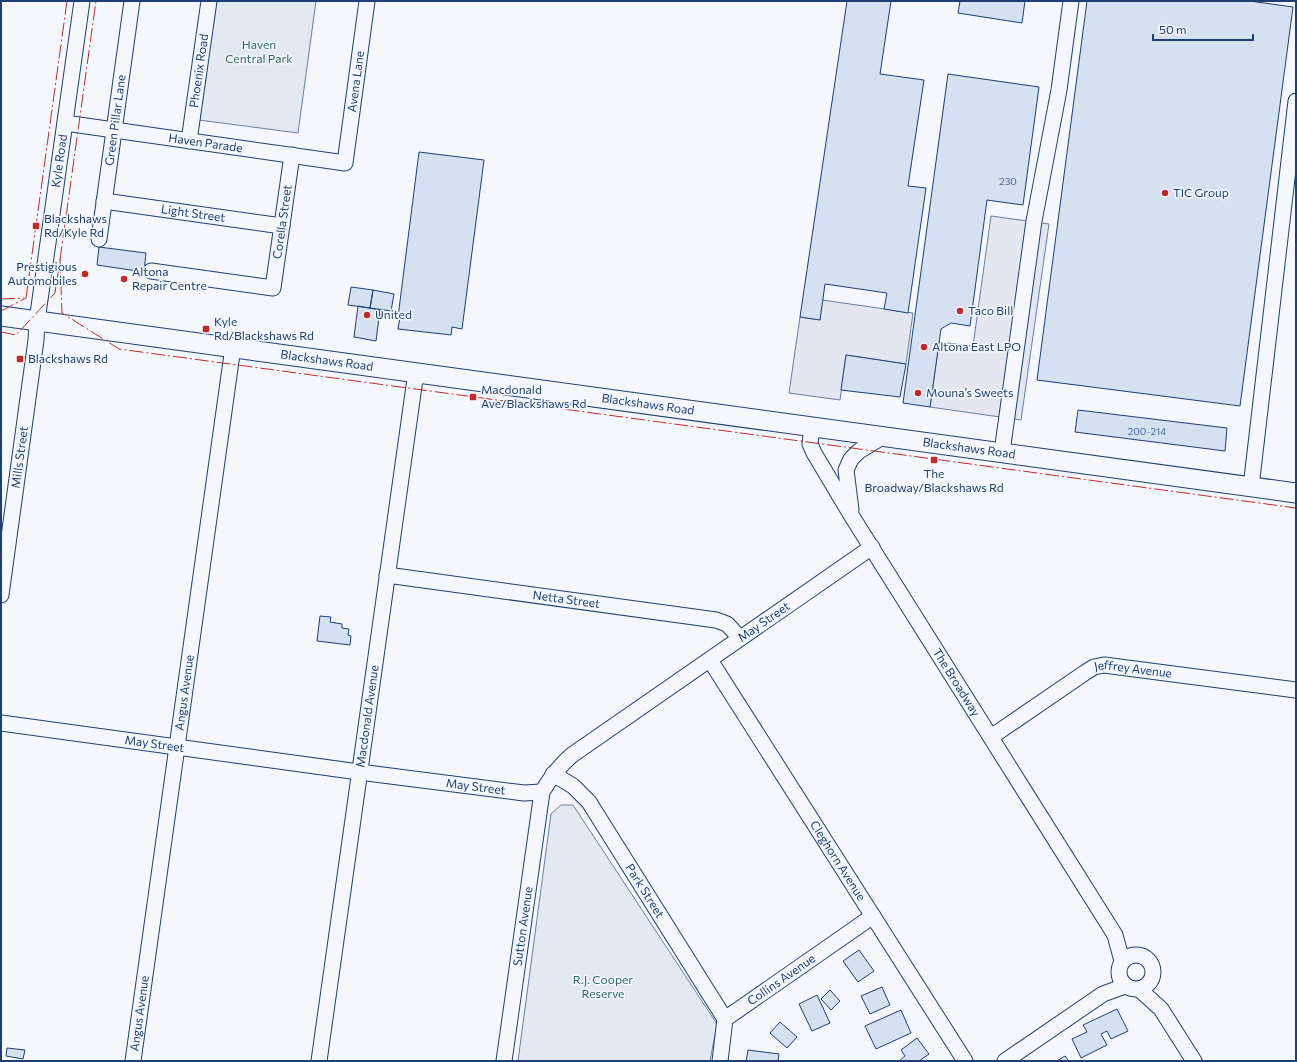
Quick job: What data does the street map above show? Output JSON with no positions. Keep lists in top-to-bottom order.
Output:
{
  "streets": {
    "main road": ["Blackshaws Road"],
    "street": [
      "Phoenix Road",
      "Avena Lane",
      "Green Pillar Lane",
      "Haven Parade",
      "Kyle Road",
      "Light Street",
      "Corella Street",
      "Mills Street",
      "Netta Street",
      "May Street",
      "Jeffrey Avenue",
      "The Broadway",
      "Angus Avenue",
      "Macdonald Avenue",
      "Cleghorn Avenue",
      "Park Street",
      "Sutton Avenue",
      "Collins Avenue"
    ]
  },
  "crossings": [
    ["Phoenix Road", "Haven Parade"],
    ["Avena Lane", "Haven Parade"],
    ["Green Pillar Lane", "Haven Parade"],
    ["Green Pillar Lane", "Light Street"],
    ["Haven Parade", "Kyle Road"],
    ["Haven Parade", "Corella Street"],
    ["Kyle Road", "Blackshaws Road"],
    ["Kyle Road", "Mills Street"],
    ["Light Street", "Corella Street"],
    ["Blackshaws Road", "Mills Street"],
    ["Blackshaws Road", "The Broadway"],
    ["Blackshaws Road", "Angus Avenue"],
    ["Blackshaws Road", "Macdonald Avenue"],
    ["Netta Street", "May Street"],
    ["Netta Street", "Macdonald Avenue"],
    ["May Street", "The Broadway"],
    ["May Street", "Angus Avenue"],
    ["May Street", "Macdonald Avenue"],
    ["May Street", "Cleghorn Avenue"],
    ["May Street", "Park Street"],
    ["May Street", "Sutton Avenue"],
    ["Jeffrey Avenue", "The Broadway"],
    ["Cleghorn Avenue", "Collins Avenue"],
    ["Park Street", "Collins Avenue"]
  ],
  "parks": ["Haven Central Park", "R.J. Cooper Reserve"],
  "places": {
    "other": [
      "TIC Group",
      "Prestigious Automobiles",
      "Altona Repair Centre",
      "Taco Bill",
      "United",
      "Altona East LPO",
      "Mouna’s Sweets"
    ],
    "transit": [
      "Blackshaws Rd/Kyle Rd",
      "Kyle Rd/Blackshaws Rd",
      "Blackshaws Rd",
      "Macdonald Ave/Blackshaws Rd",
      "The Broadway/Blackshaws Rd"
    ]
  },
  "house_numbers": ["230", "200-214"],
  "scale_bar": "50 m"
}
